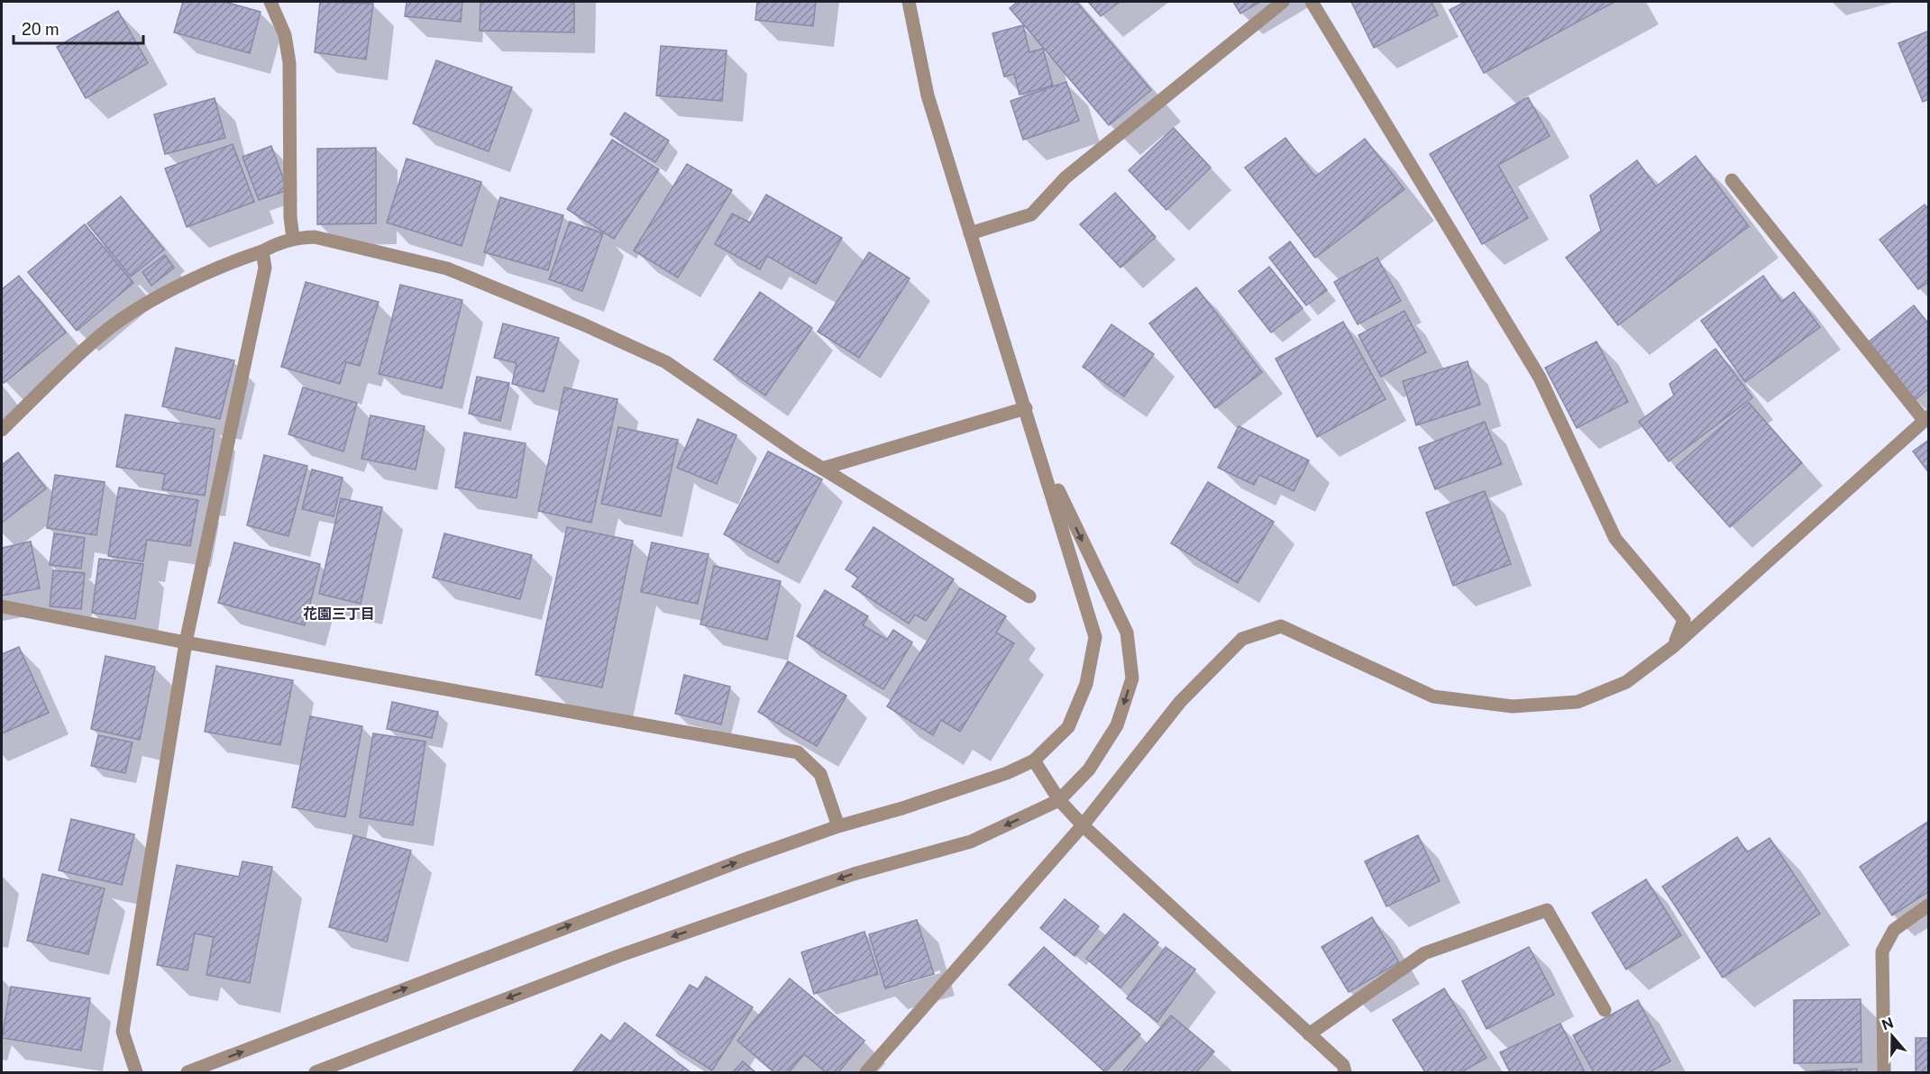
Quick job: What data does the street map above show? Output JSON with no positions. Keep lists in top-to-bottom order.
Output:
{
  "districts": ["花園三丁目"],
  "scale_bar": "20 m",
  "north": "top"
}
